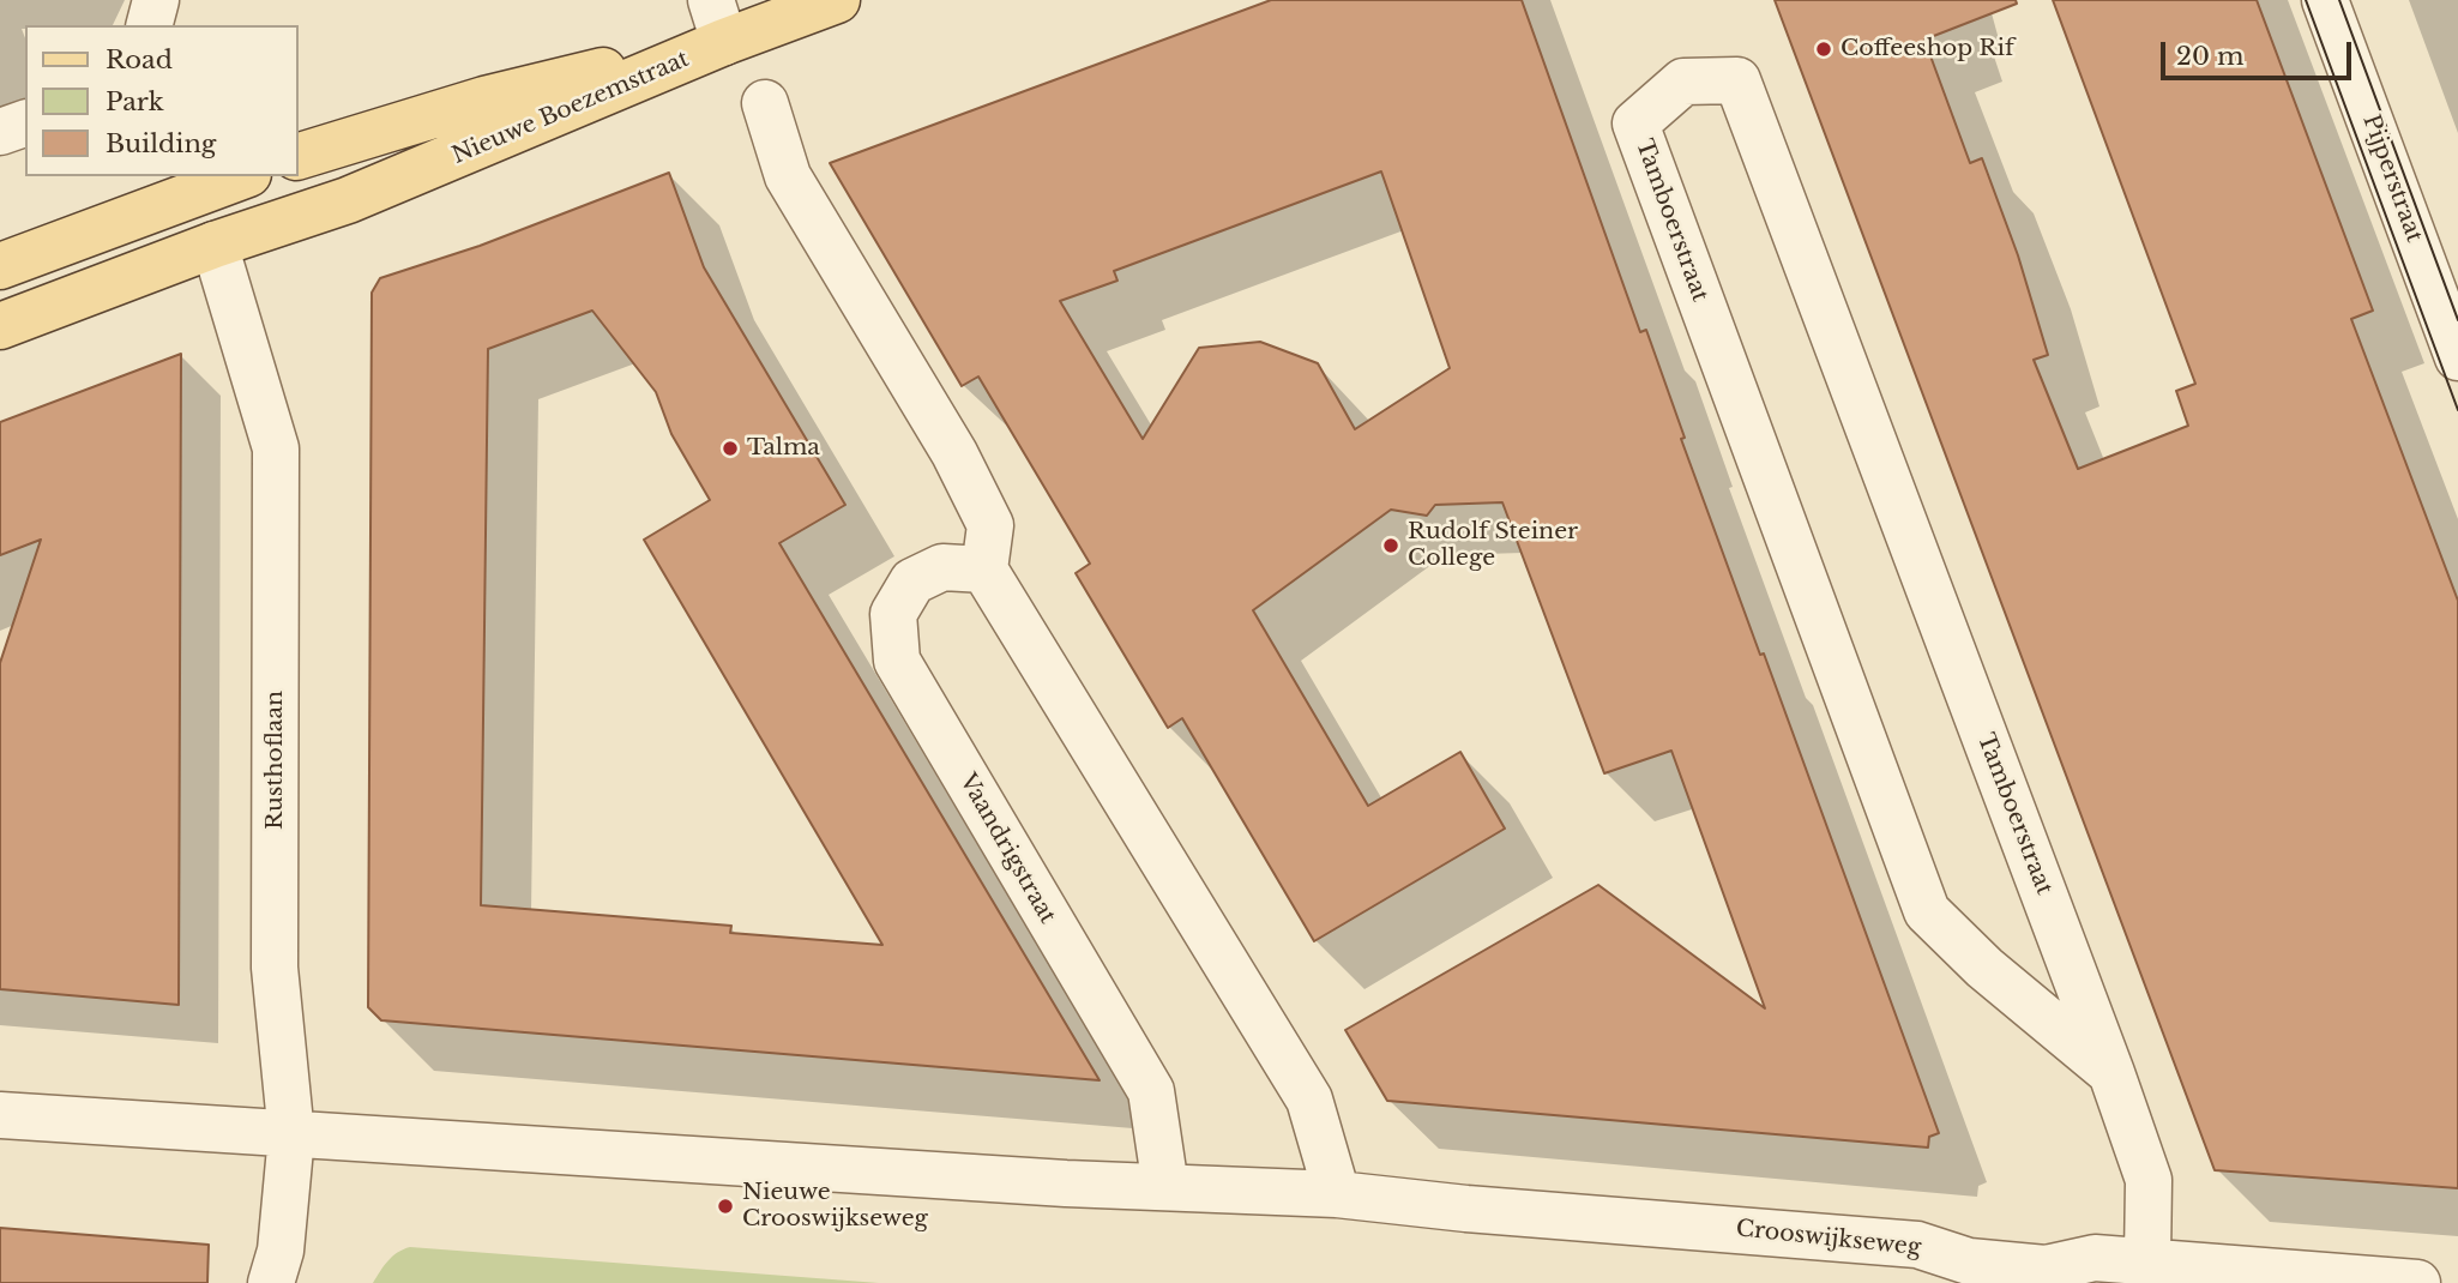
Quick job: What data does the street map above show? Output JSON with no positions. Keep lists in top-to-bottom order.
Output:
{
  "streets": {
    "main road": ["Nieuwe Boezemstraat"],
    "street": [
      "Pijperstraat",
      "Tamboerstraat",
      "Rusthoflaan",
      "Vaandrigstraat",
      "Crooswijkseweg"
    ]
  },
  "crossings": [
    ["Nieuwe Boezemstraat", "Rusthoflaan"],
    ["Tamboerstraat", "Crooswijkseweg"]
  ],
  "places": [
    "Coffeeshop Rif",
    "Talma",
    "Rudolf Steiner College",
    "Nieuwe Crooswijkseweg"
  ],
  "legend": ["Road", "Park", "Building"],
  "scale_bar": "20 m"
}
